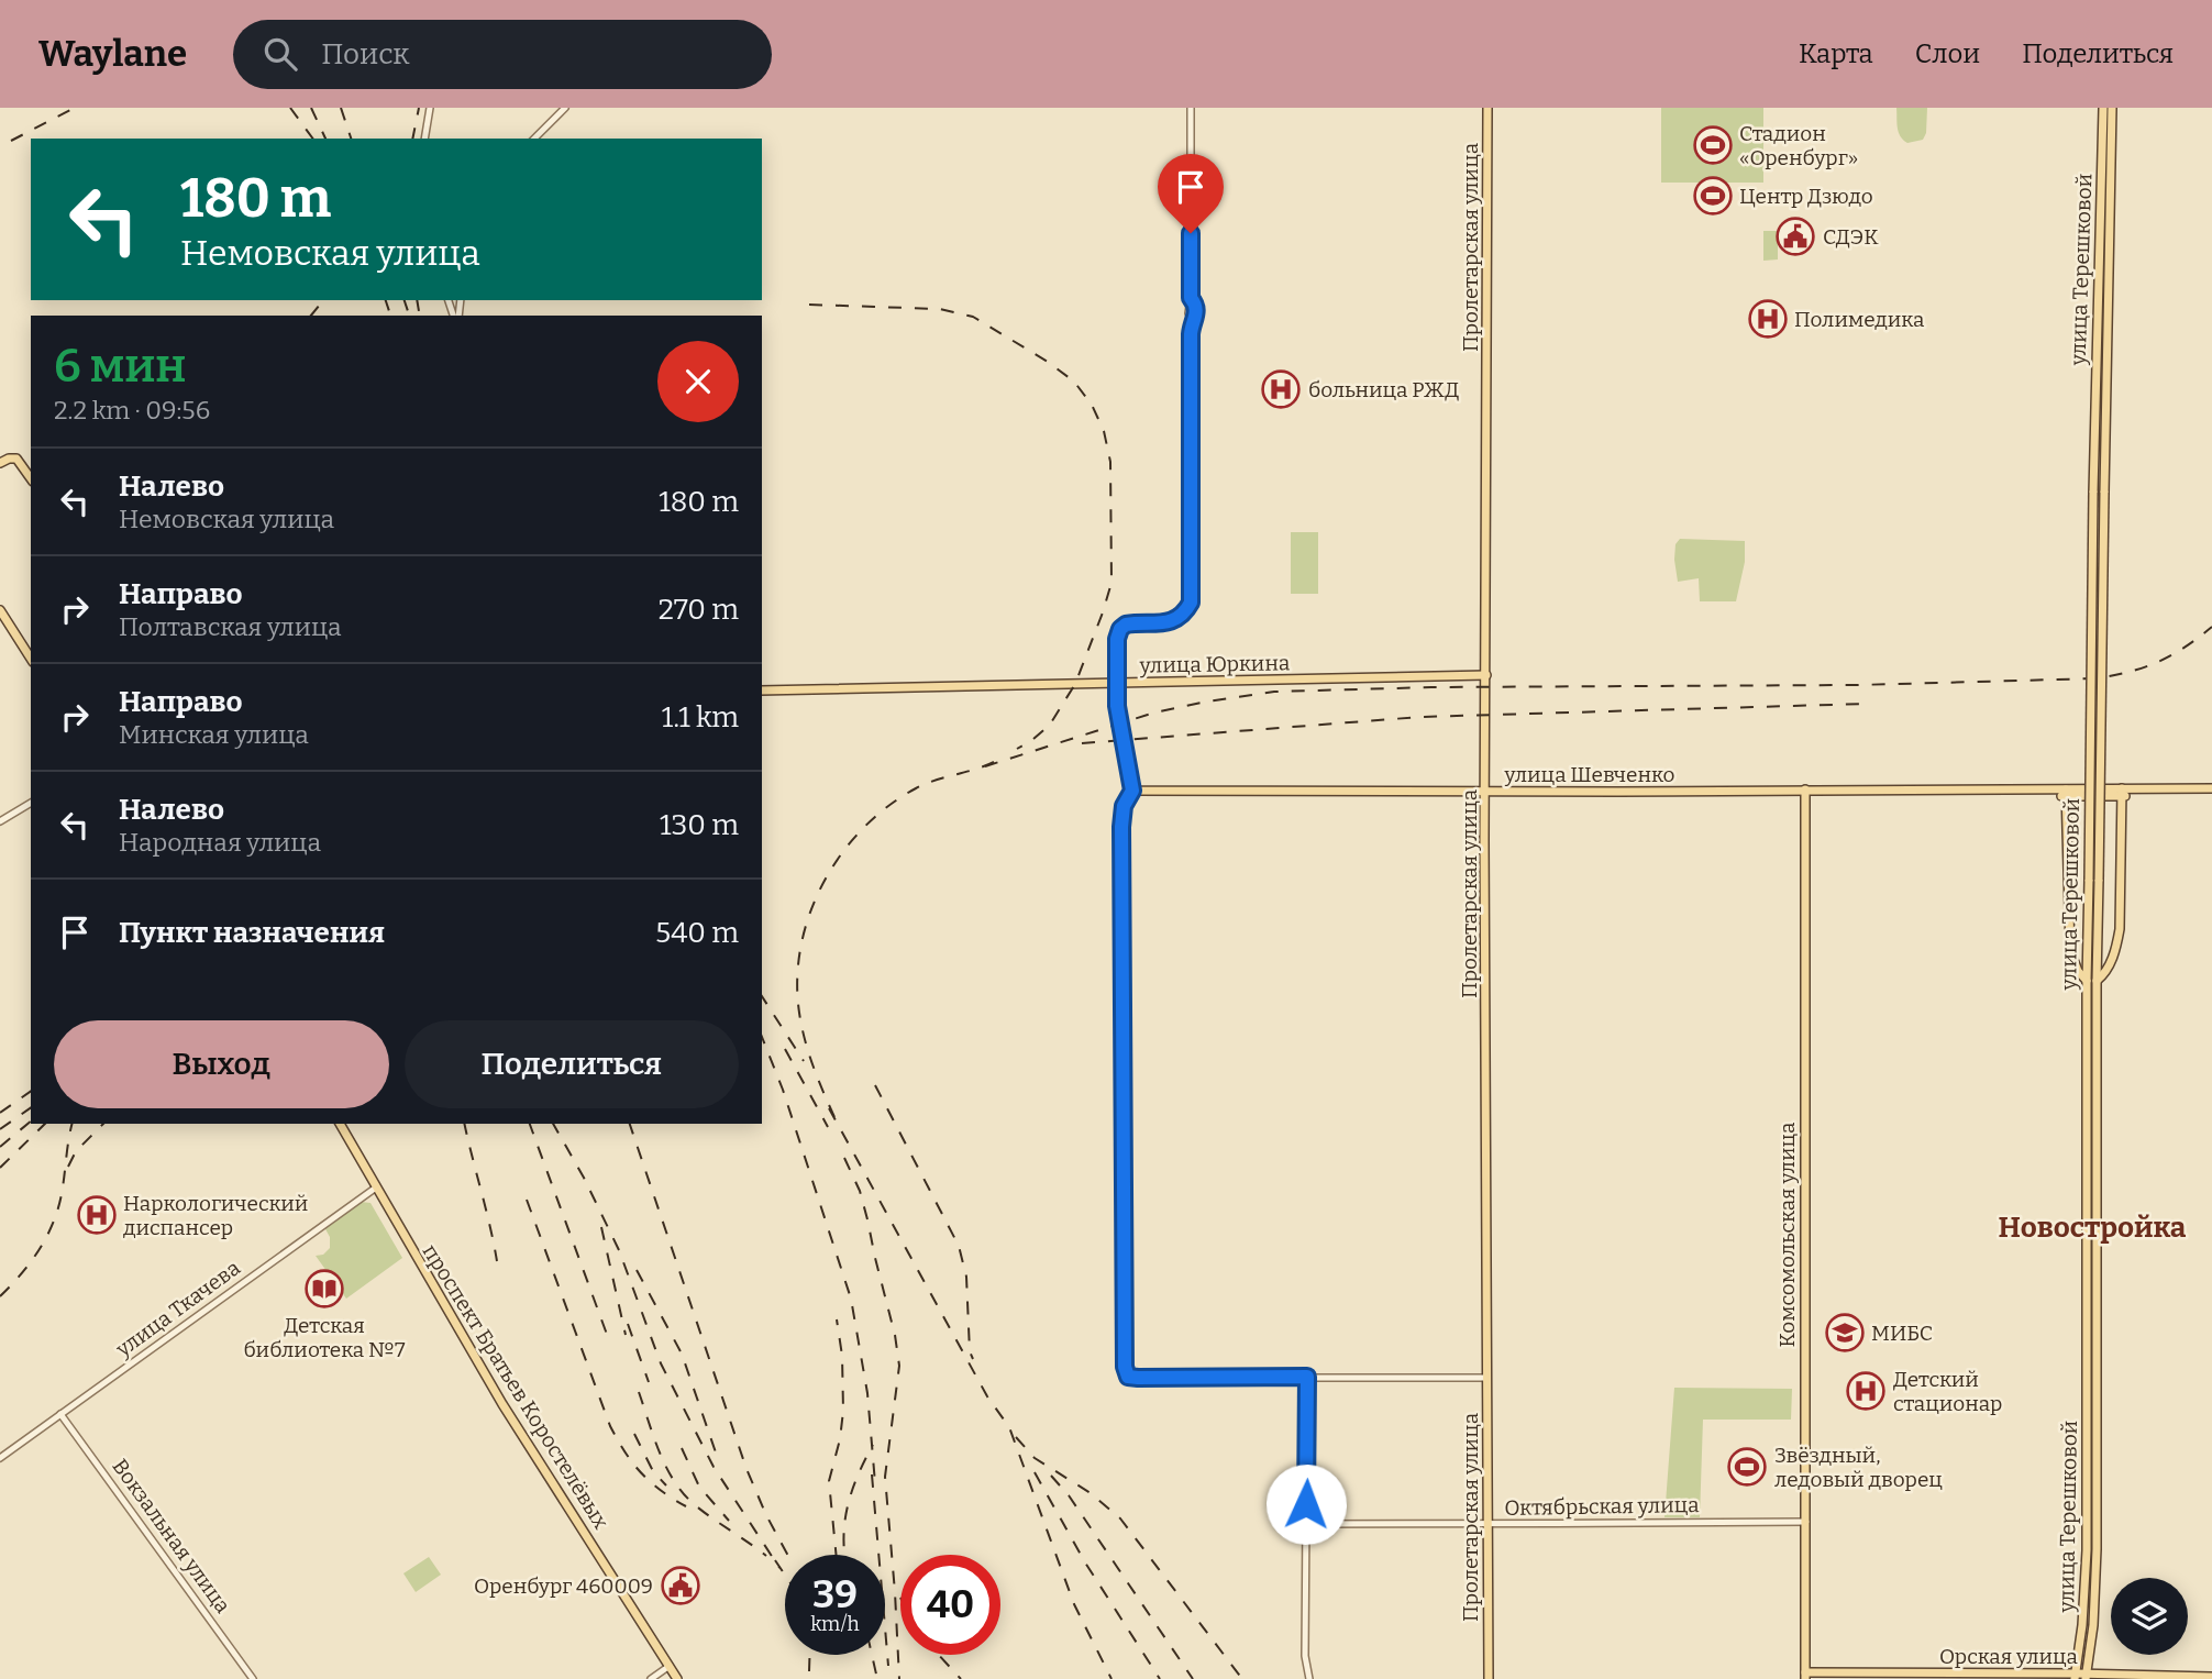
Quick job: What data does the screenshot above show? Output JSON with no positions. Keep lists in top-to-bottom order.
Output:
{
  "streets": {
    "main road": [
      "Пролетарская улица",
      "улица Терешковой",
      "улица Юркина",
      "улица Шевченко",
      "Комсомольская улица",
      "проспект Братьев Коростелёвых",
      "Орская улица"
    ],
    "street": ["улица Ткачева", "Октябрьская улица", "Вокзальная улица"]
  },
  "crossings": [
    ["Пролетарская улица", "улица Юркина"],
    ["Пролетарская улица", "улица Шевченко"],
    ["Пролетарская улица", "Октябрьская улица"],
    ["улица Терешковой", "Орская улица"],
    ["улица Шевченко", "Комсомольская улица"],
    ["Комсомольская улица", "Октябрьская улица"],
    ["Комсомольская улица", "Орская улица"],
    ["улица Ткачева", "проспект Братьев Коростелёвых"],
    ["улица Ткачева", "Вокзальная улица"]
  ],
  "districts": ["Новостройка"],
  "places": {
    "sports": ["Стадион «Оренбург»", "Центр Дзюдо", "Звёздный, ледовый дворец"],
    "public building": ["СДЭК", "Оренбург 460009"],
    "hospital": [
      "Полимедика",
      "больница РЖД",
      "Наркологический диспансер",
      "Детский стационар"
    ],
    "library": ["Детская библиотека №7"],
    "school or university": ["МИБС"]
  },
  "page": {
    "header": "Waylane",
    "search": "Поиск",
    "nav": ["Карта", "Слои", "Поделиться"],
    "turn": ["180 m", "Немовская улица"],
    "heading": ["6 мин", "2.2 km · 09:56"],
    "list": [
      {
        "name": "Налево",
        "note": "Немовская улица",
        "value": "180 m"
      },
      {
        "name": "Направо",
        "note": "Полтавская улица",
        "value": "270 m"
      },
      {
        "name": "Направо",
        "note": "Минская улица",
        "value": "1.1 km"
      },
      {
        "name": "Налево",
        "note": "Народная улица",
        "value": "130 m"
      },
      {
        "name": "Пункт назначения",
        "value": "540 m"
      }
    ],
    "buttons": ["Выход", "Поделиться"],
    "speed": "39 km/h",
    "limit": "40"
  }
}
